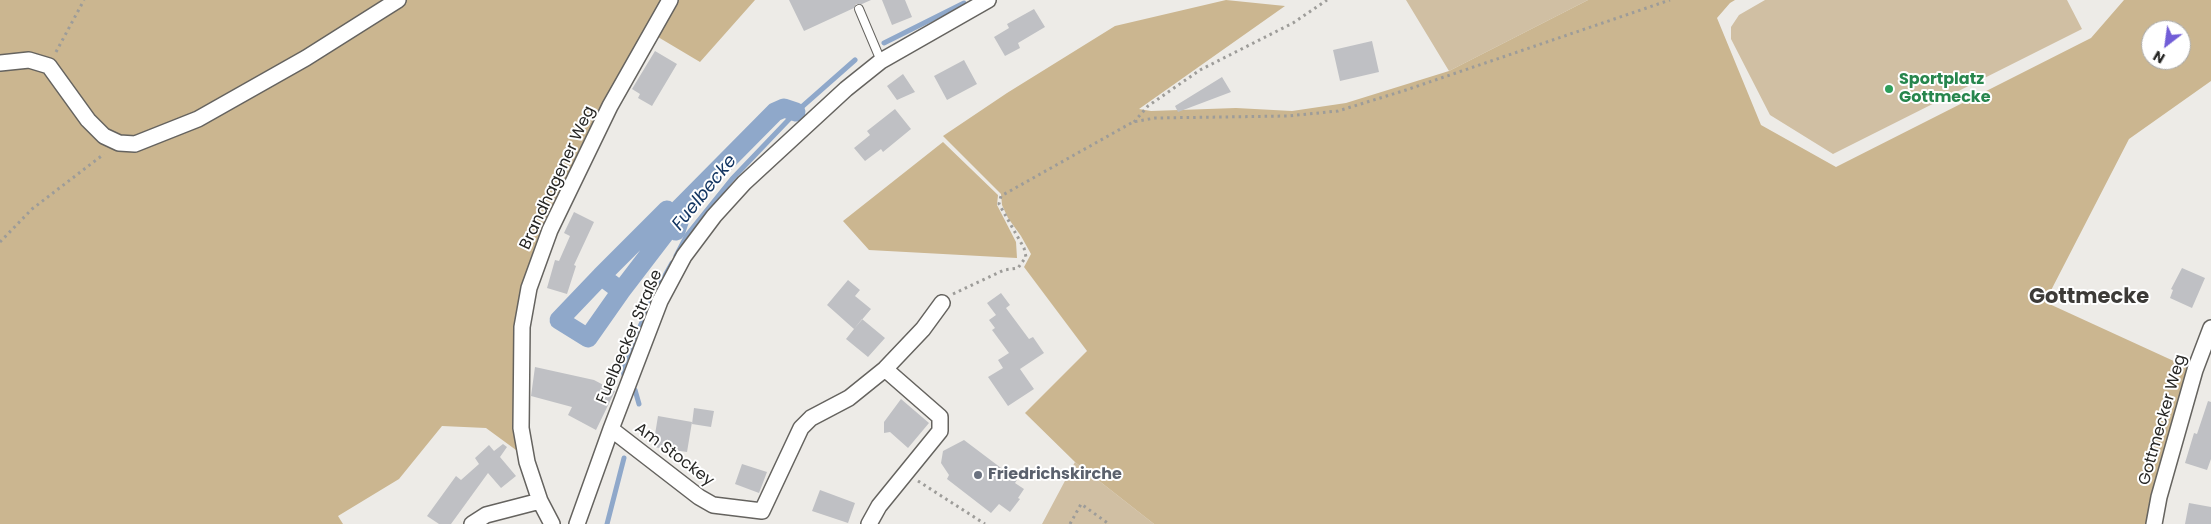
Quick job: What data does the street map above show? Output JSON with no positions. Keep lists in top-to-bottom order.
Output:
{
  "streets": {
    "street": [
      "Brandhagener Weg",
      "Fuelbecker Straße",
      "Gottmecker Weg",
      "Am Stockey"
    ]
  },
  "crossings": [
    ["Fuelbecker Straße", "Am Stockey"]
  ],
  "districts": ["Gottmecke"],
  "water": ["Fuelbecke"],
  "places": ["Sportplatz Gottmecke", "Friedrichskirche"],
  "north": "bottom left"
}
